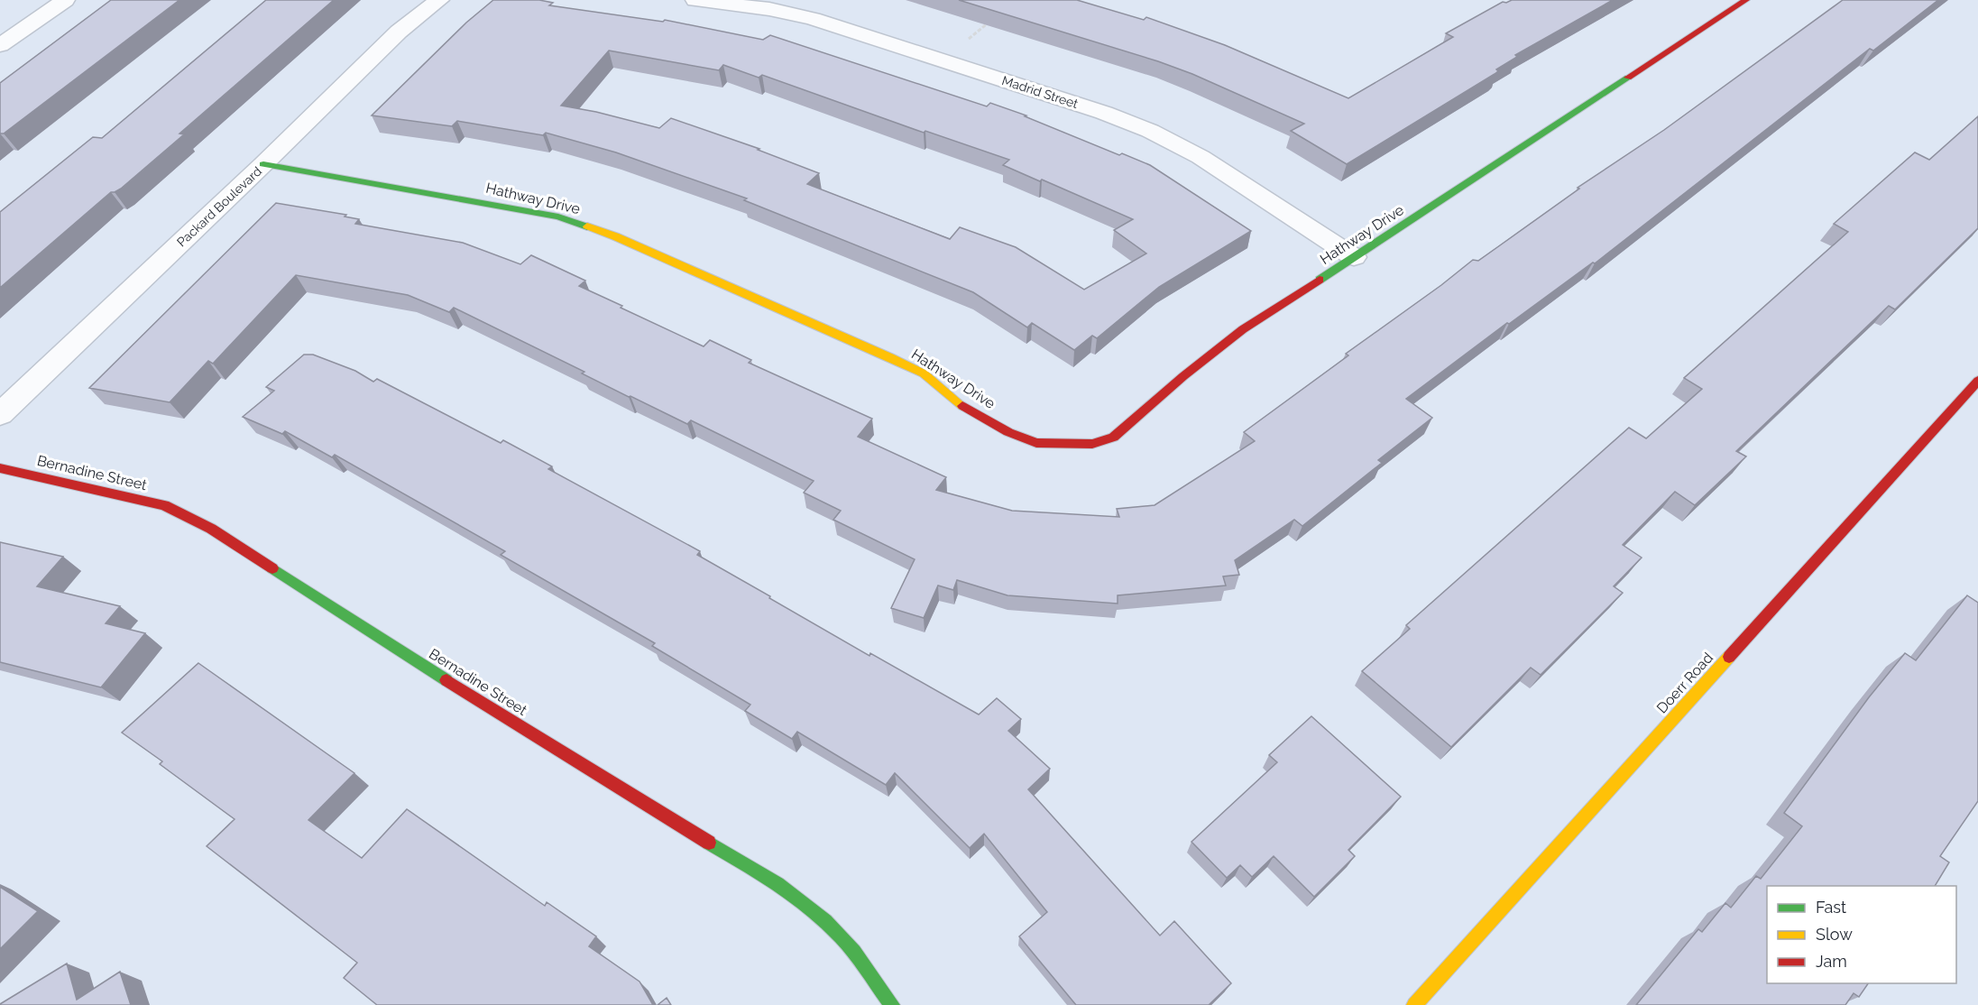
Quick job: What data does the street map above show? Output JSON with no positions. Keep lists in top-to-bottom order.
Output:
{
  "streets": {
    "street": [
      "Madrid Street",
      "Hathway Drive",
      "Packard Boulevard",
      "Bernadine Street",
      "Doerr Road"
    ]
  },
  "crossings": [
    ["Madrid Street", "Hathway Drive"],
    ["Hathway Drive", "Packard Boulevard"]
  ],
  "legend": ["Fast", "Slow", "Jam"]
}
